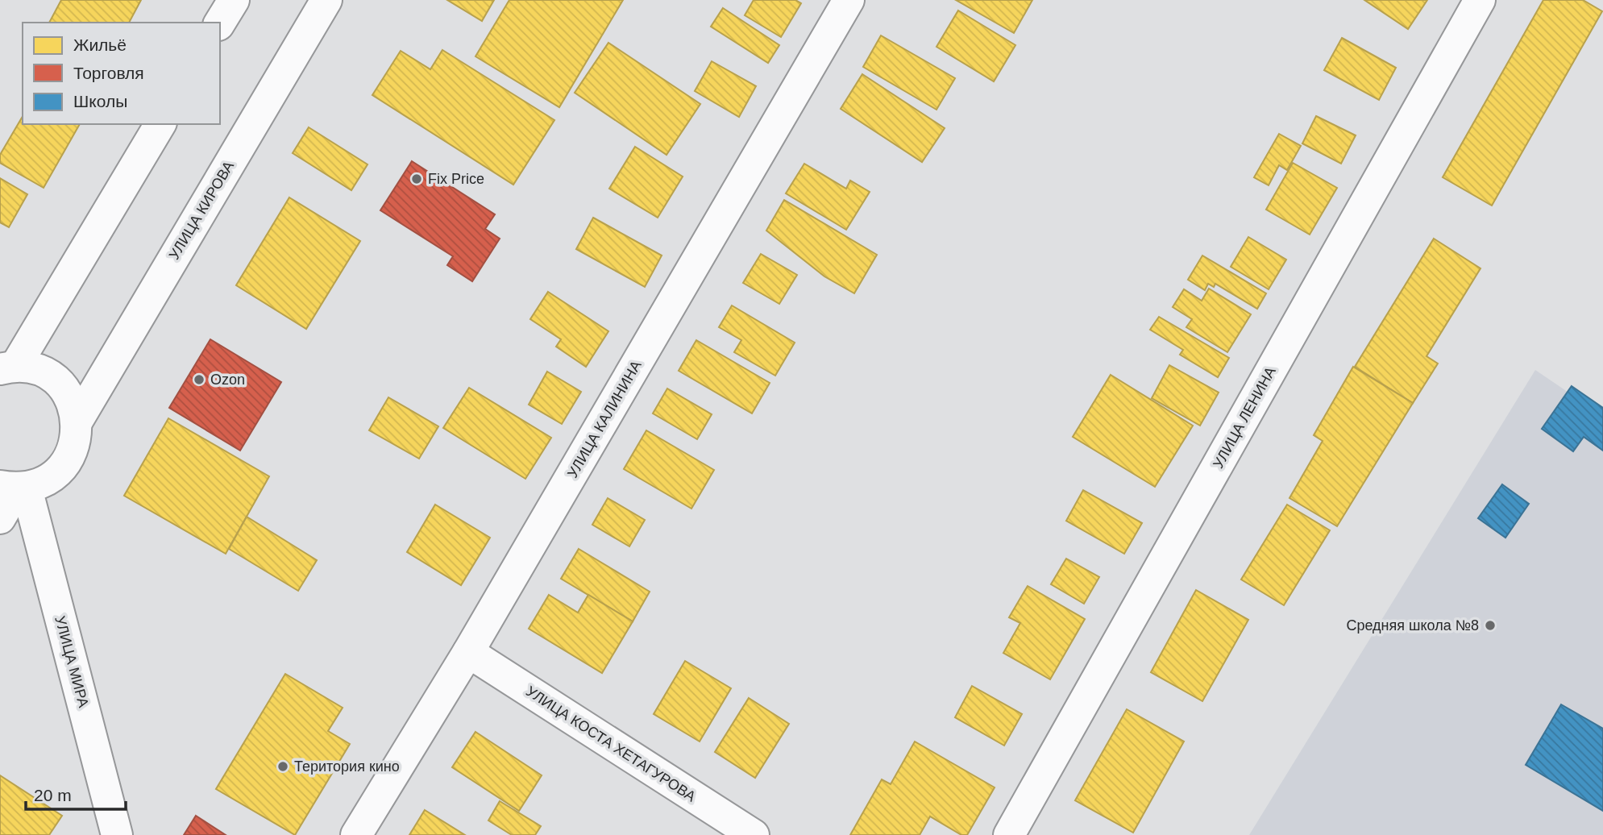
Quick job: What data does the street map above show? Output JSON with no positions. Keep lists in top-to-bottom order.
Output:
{
  "streets": {
    "street": [
      "УЛИЦА КИРОВА",
      "УЛИЦА ЛЕНИНА",
      "УЛИЦА КАЛИНИНА",
      "УЛИЦА МИРА",
      "УЛИЦА КОСТА ХЕТАГУРОВА"
    ]
  },
  "crossings": [
    ["УЛИЦА КИРОВА", "УЛИЦА МИРА"],
    ["УЛИЦА КАЛИНИНА", "УЛИЦА КОСТА ХЕТАГУРОВА"]
  ],
  "places": [
    "Fix Price",
    "Ozon",
    "Средняя школа №8",
    "Територия кино"
  ],
  "legend": ["Жильё", "Торговля", "Школы"],
  "scale_bar": "20 m"
}
